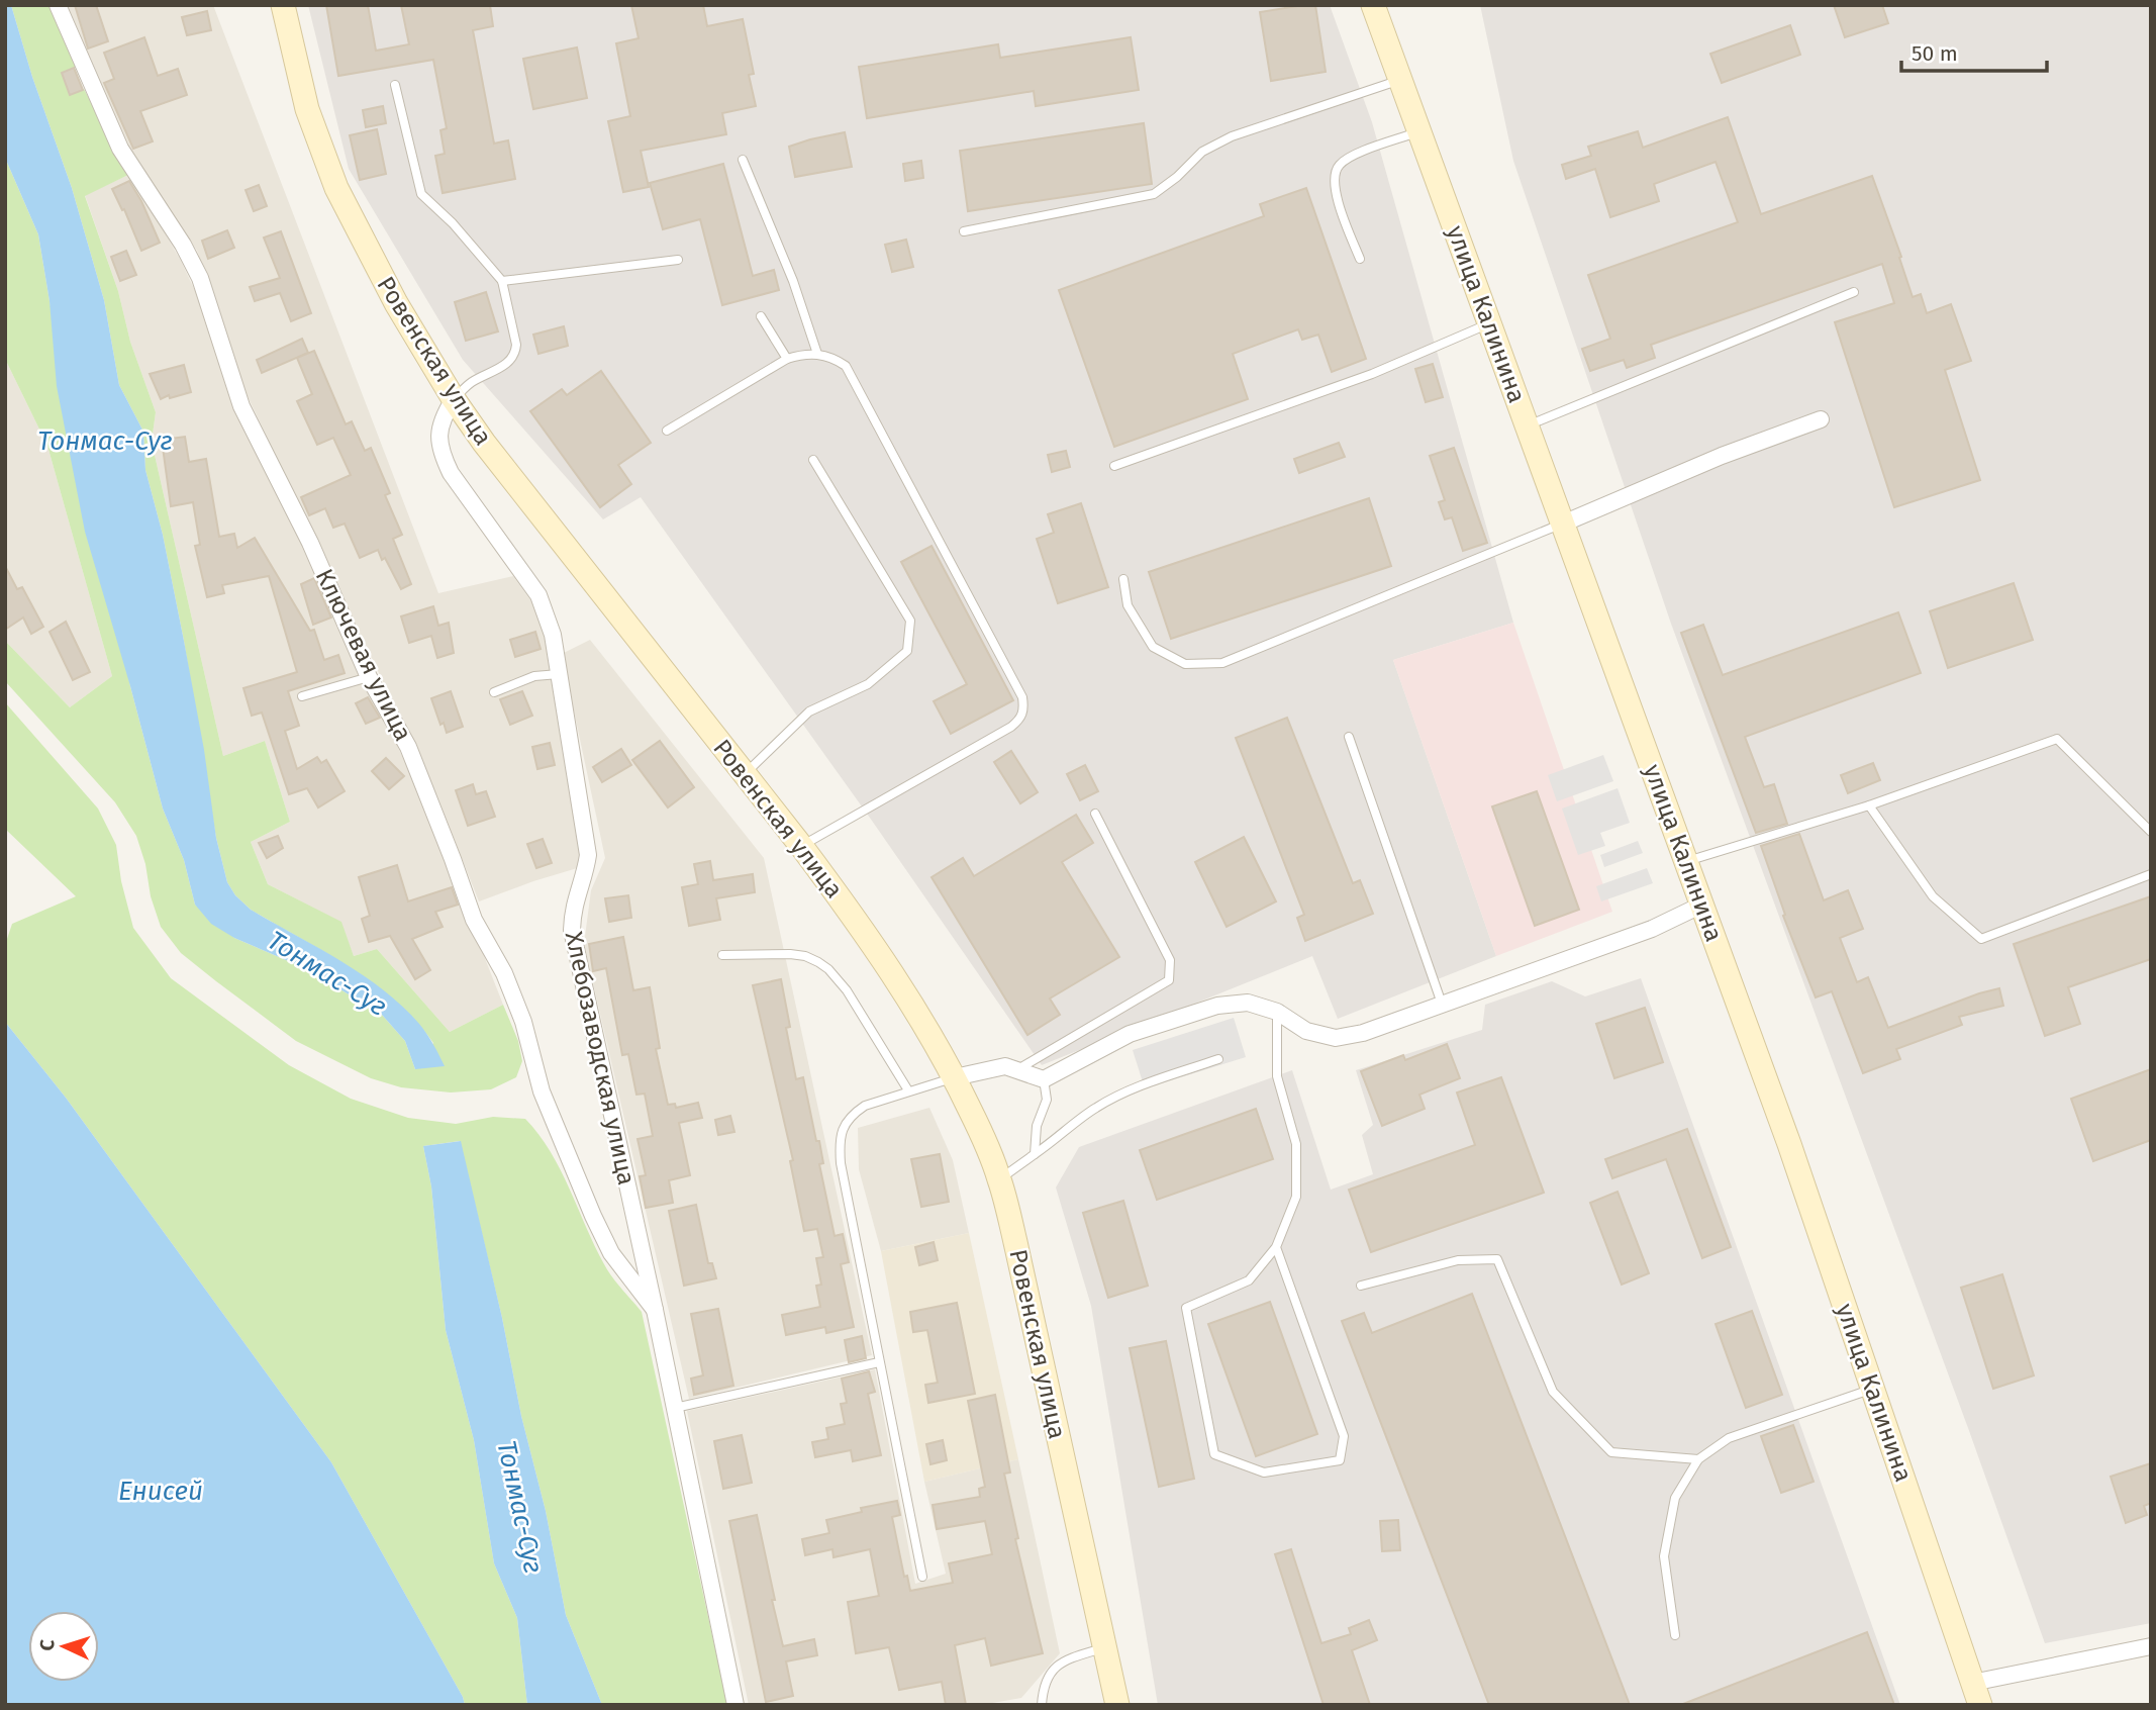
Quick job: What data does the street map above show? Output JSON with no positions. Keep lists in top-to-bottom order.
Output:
{
  "streets": {
    "main road": ["улица Калинина", "Ровенская улица"],
    "street": ["Ключевая улица", "Хлебозаводская улица"]
  },
  "crossings": [
    ["Ровенская улица", "Хлебозаводская улица"],
    ["Ключевая улица", "Хлебозаводская улица"]
  ],
  "water": ["Тонмас-Суг", "Енисей"],
  "scale_bar": "50 m",
  "north": "left"
}
